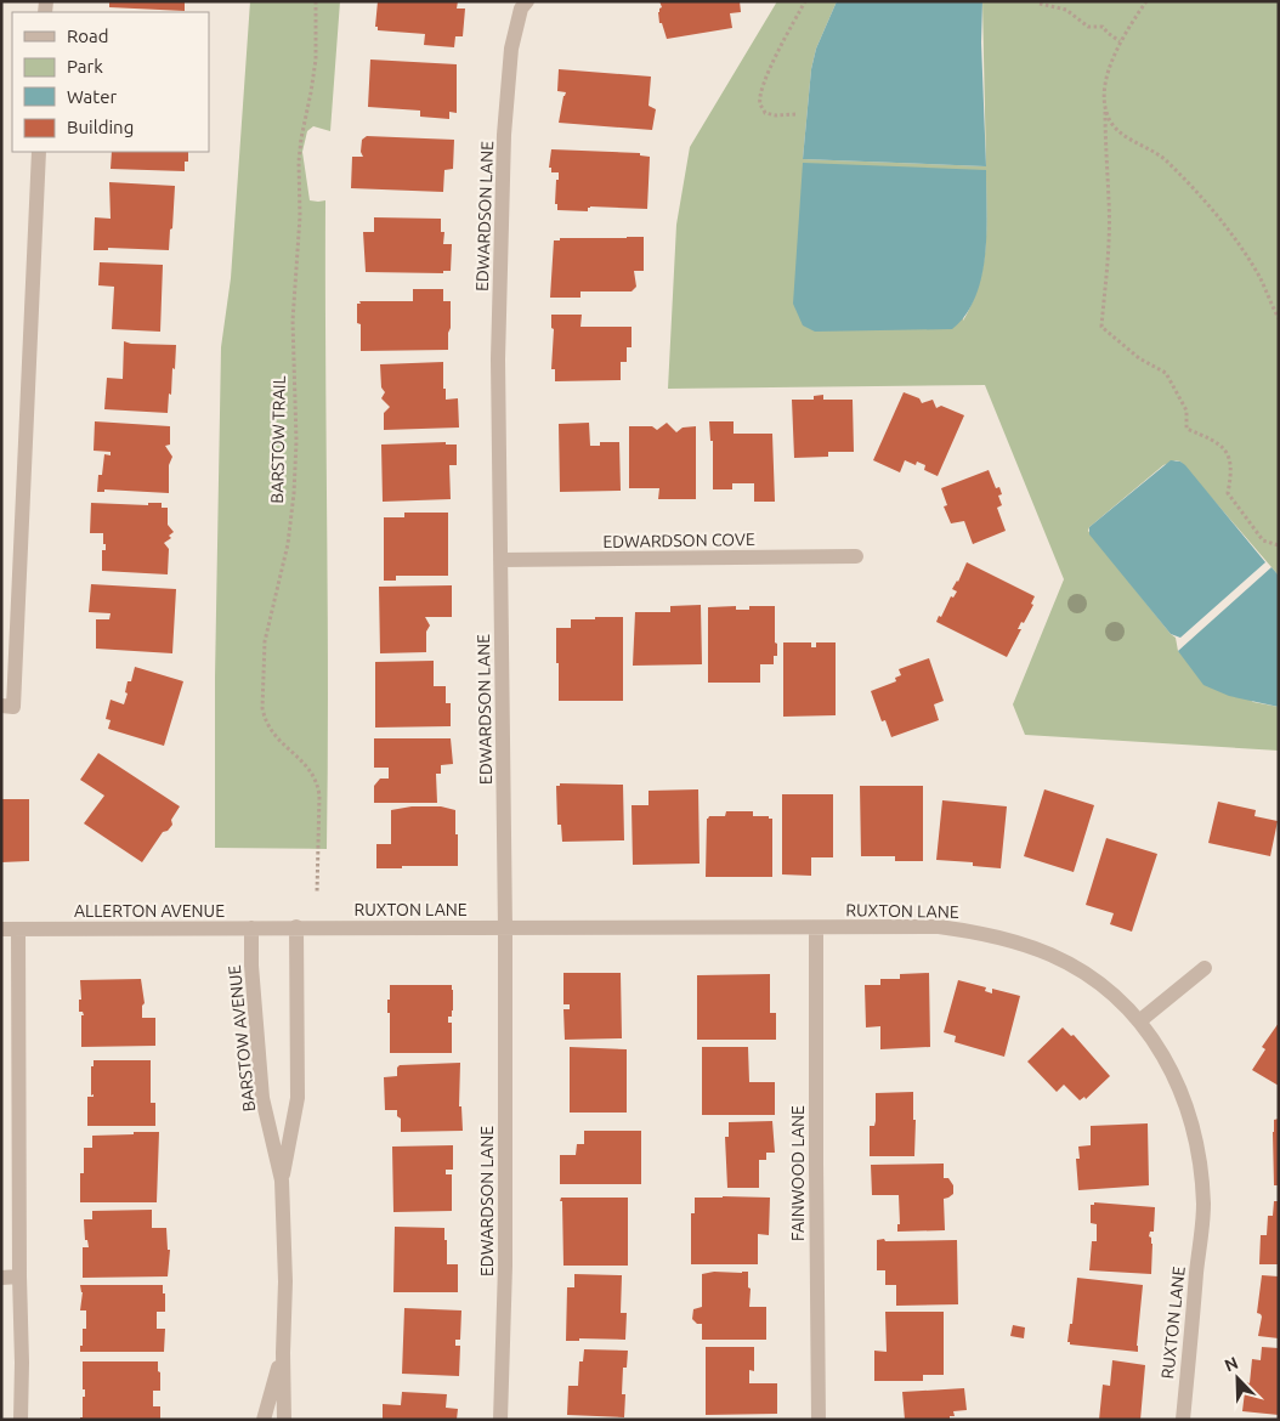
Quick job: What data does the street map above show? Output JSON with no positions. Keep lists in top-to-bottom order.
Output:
{
  "streets": {
    "street": [
      "EDWARDSON LANE",
      "EDWARDSON COVE",
      "RUXTON LANE",
      "ALLERTON AVENUE",
      "BARSTOW AVENUE",
      "FAINWOOD LANE"
    ],
    "path": ["BARSTOW TRAIL"]
  },
  "crossings": [
    ["EDWARDSON LANE", "EDWARDSON COVE"],
    ["EDWARDSON LANE", "RUXTON LANE"],
    ["RUXTON LANE", "ALLERTON AVENUE"],
    ["RUXTON LANE", "BARSTOW AVENUE"],
    ["RUXTON LANE", "FAINWOOD LANE"],
    ["ALLERTON AVENUE", "BARSTOW AVENUE"]
  ],
  "legend": [
    "Road",
    "Park",
    "Water",
    "Building"
  ],
  "north": "top left"
}
